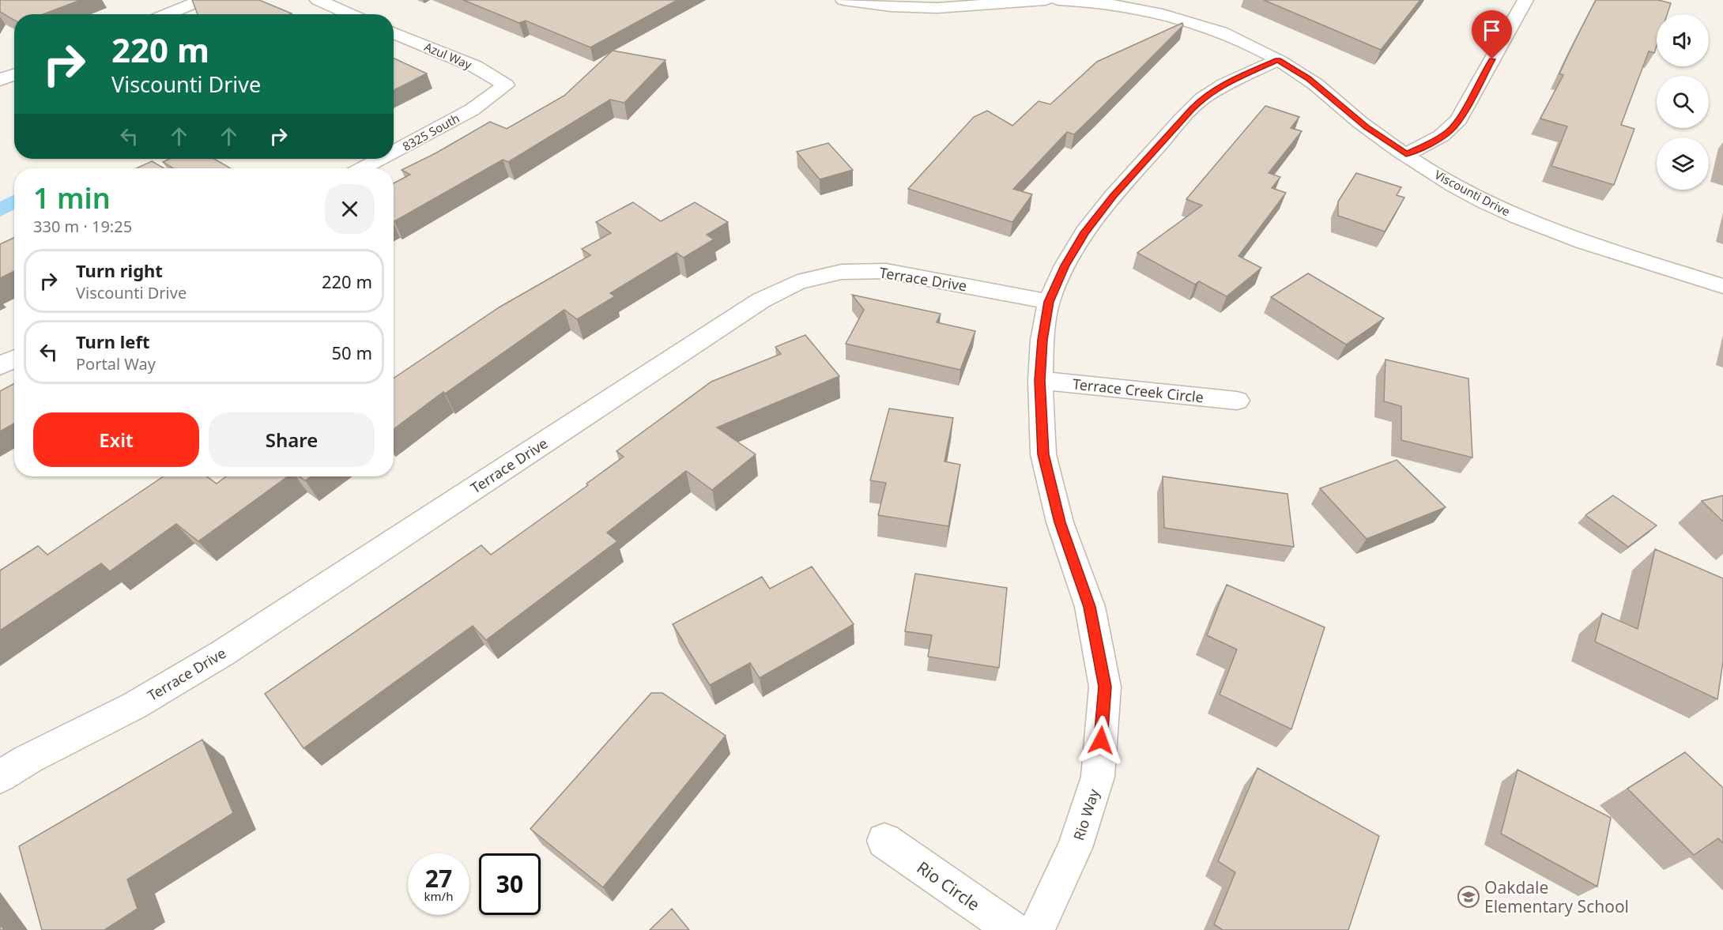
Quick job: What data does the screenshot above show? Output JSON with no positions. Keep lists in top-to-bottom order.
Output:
{
  "streets": {
    "street": [
      "Azul Way",
      "8325 South",
      "Viscounti Drive",
      "Terrace Drive",
      "Terrace Creek Circle",
      "Rio Way",
      "Rio Circle"
    ]
  },
  "crossings": [
    ["Azul Way", "8325 South"],
    ["Viscounti Drive", "Rio Way"],
    ["Terrace Drive", "Rio Way"],
    ["Terrace Creek Circle", "Rio Way"]
  ],
  "places": {
    "school or university": ["Oakdale Elementary School"]
  },
  "page": {
    "turn": ["220 m", "Viscounti Drive"],
    "heading": ["1 min", "330 m · 19:25"],
    "list": [
      {
        "name": "Turn right",
        "note": "Viscounti Drive",
        "value": "220 m"
      },
      {
        "name": "Turn left",
        "note": "Portal Way",
        "value": "50 m"
      }
    ],
    "buttons": ["Exit", "Share"],
    "speed": "27 km/h",
    "limit": "30"
  }
}
